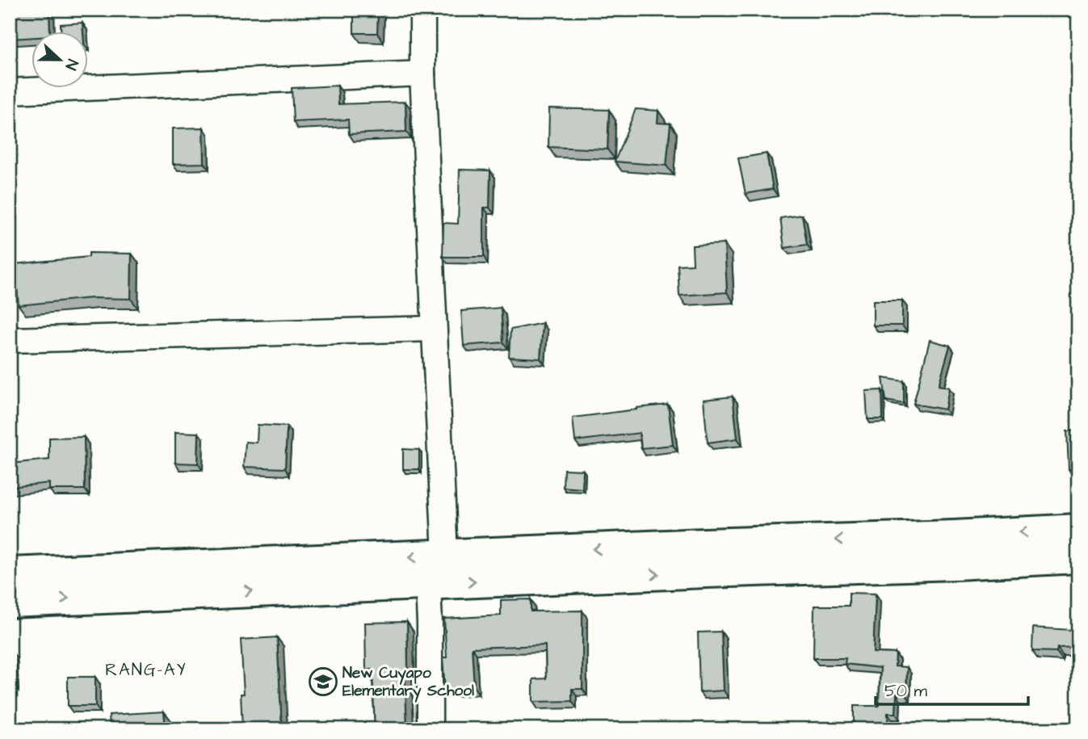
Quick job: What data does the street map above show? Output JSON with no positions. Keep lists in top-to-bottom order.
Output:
{
  "districts": ["RANG-AY"],
  "places": {
    "school or university": ["New Cuyapo Elementary School"]
  },
  "scale_bar": "50 m",
  "north": "right"
}
